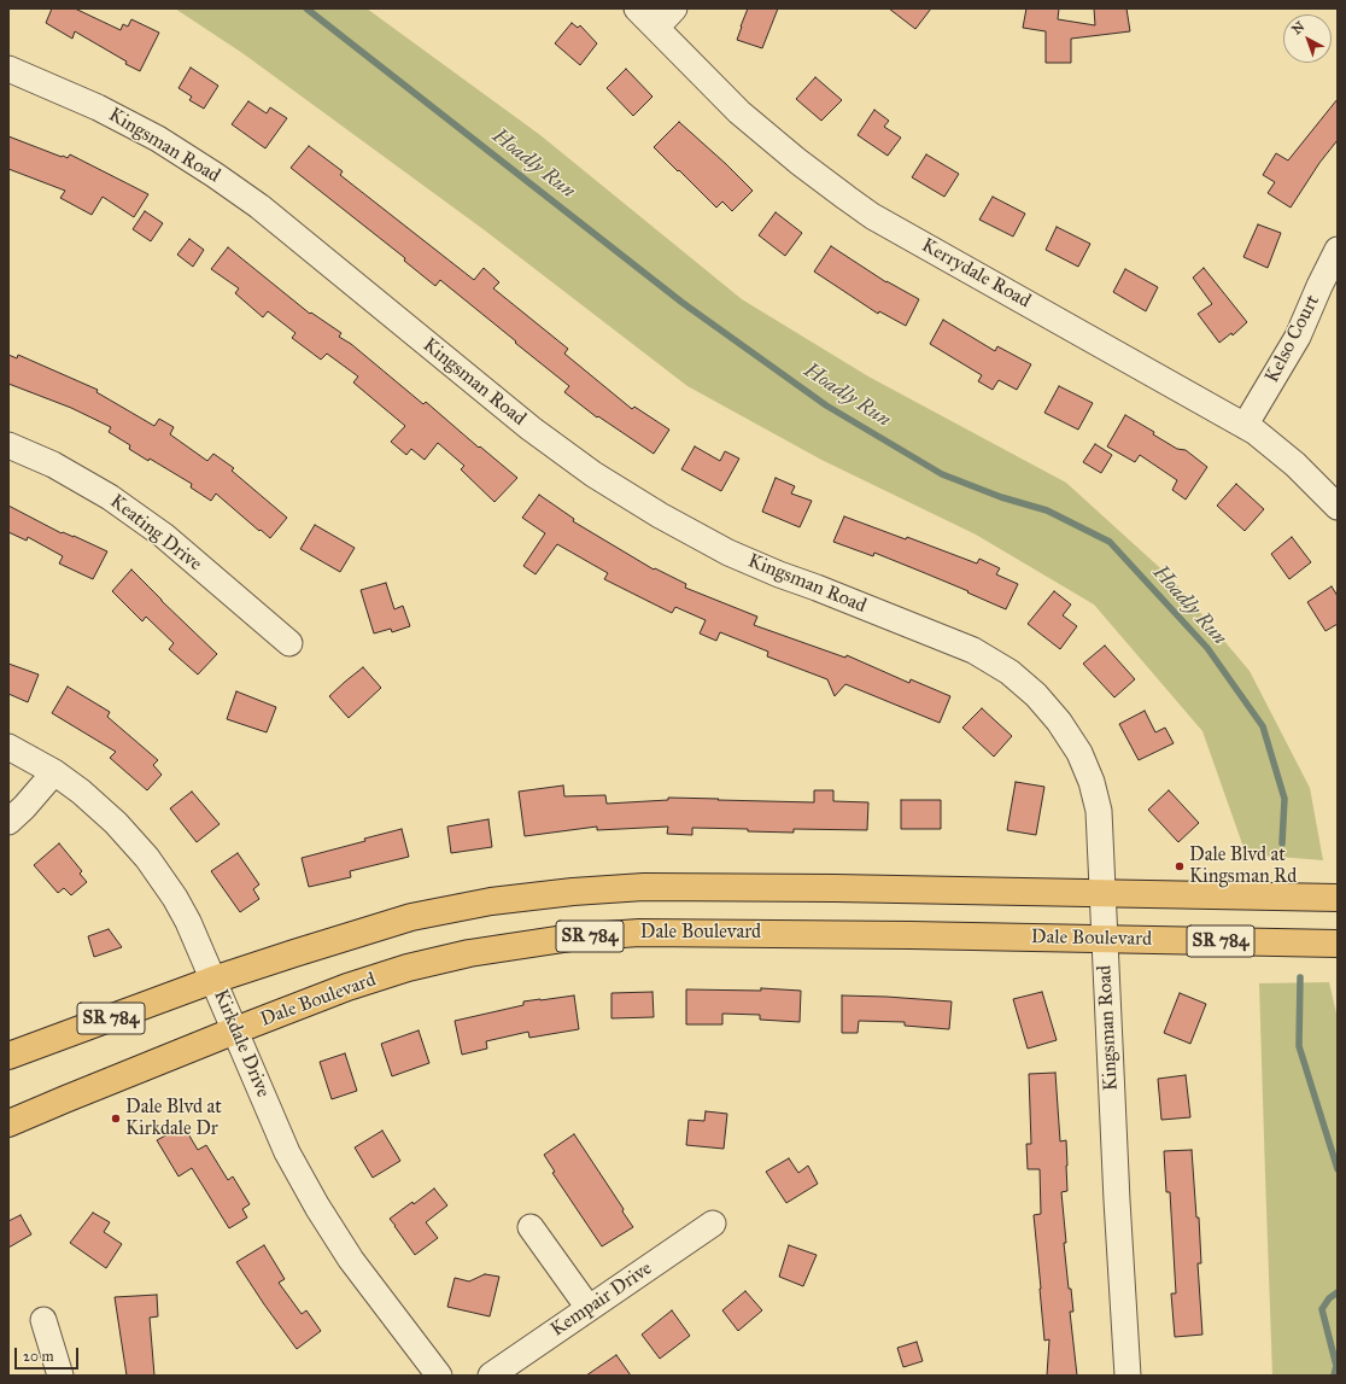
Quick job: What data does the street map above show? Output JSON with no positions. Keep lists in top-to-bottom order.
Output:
{
  "streets": {
    "main road": ["Dale Boulevard", "SR 784"],
    "street": [
      "Kingsman Road",
      "Kerrydale Road",
      "Kelso Court",
      "Keating Drive",
      "Kirkdale Drive",
      "Kempair Drive"
    ]
  },
  "crossings": [
    ["Kingsman Road", "Dale Boulevard"],
    ["Kingsman Road", "SR 784"],
    ["Kerrydale Road", "Kelso Court"],
    ["Dale Boulevard", "Kirkdale Drive"],
    ["SR 784", "Kirkdale Drive"]
  ],
  "water": ["Hoadly Run"],
  "places": ["Dale Blvd at Kingsman Rd", "Dale Blvd at Kirkdale Dr"],
  "scale_bar": "20 m",
  "north": "top left"
}
